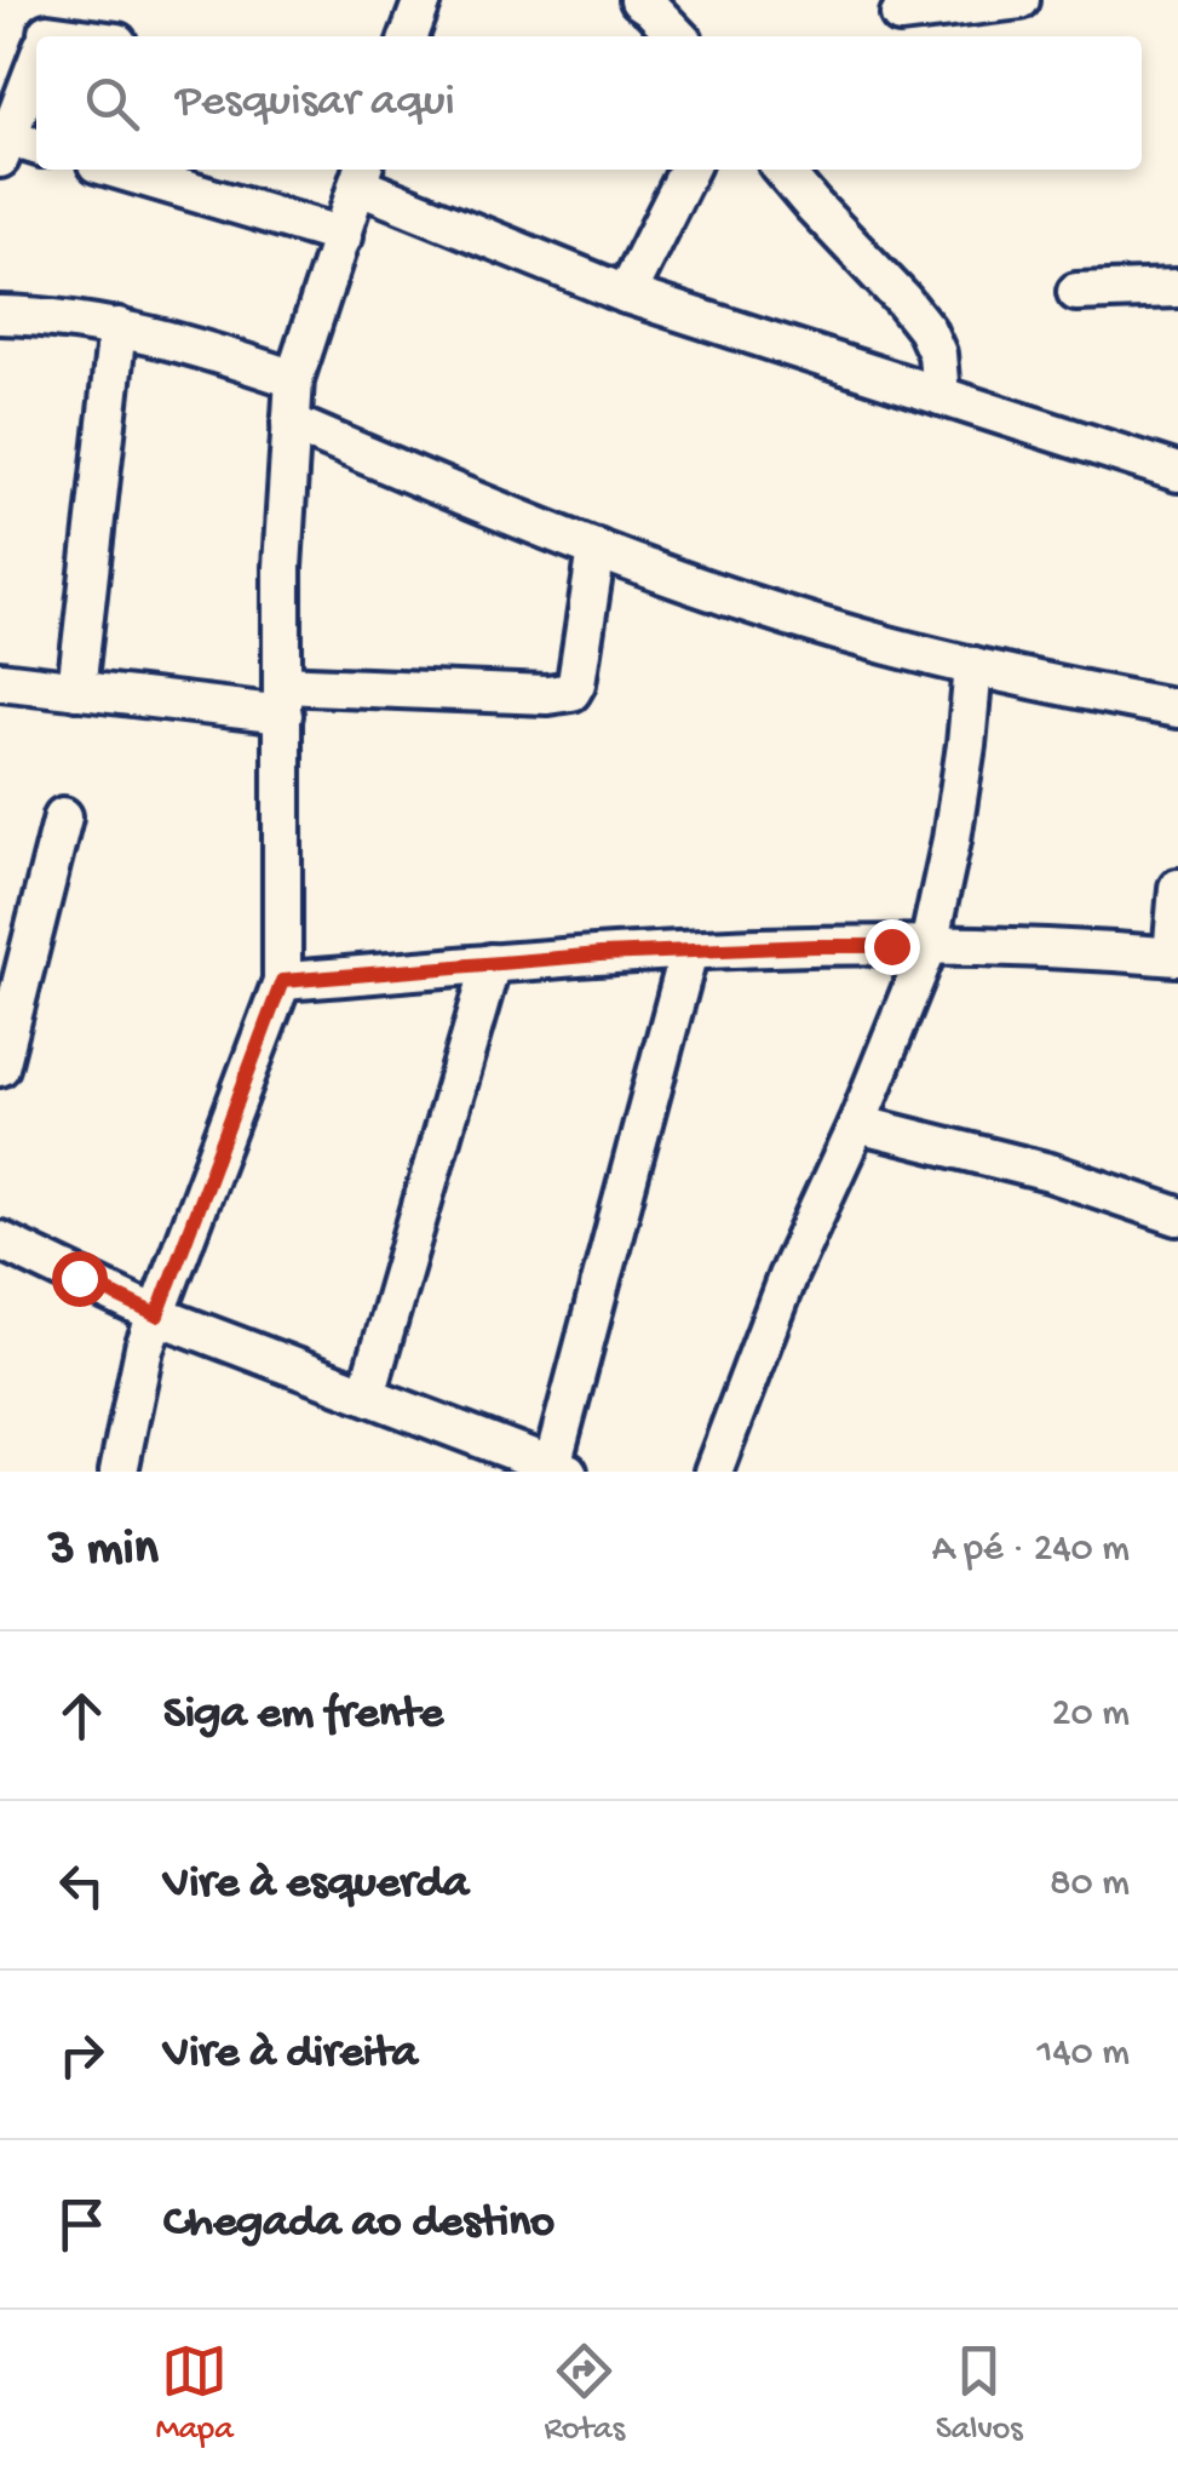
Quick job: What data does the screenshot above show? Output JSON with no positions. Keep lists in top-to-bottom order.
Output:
{
  "page": {
    "search": "Pesquisar aqui",
    "heading": ["3 min", "A pé · 240 m"],
    "list": [
      ["Siga em frente", "20 m"],
      ["Vire à esquerda", "80 m"],
      ["Vire à direita", "140 m"],
      "Chegada ao destino"
    ],
    "nav": ["Mapa", "Rotas", "Salvos"]
  }
}
